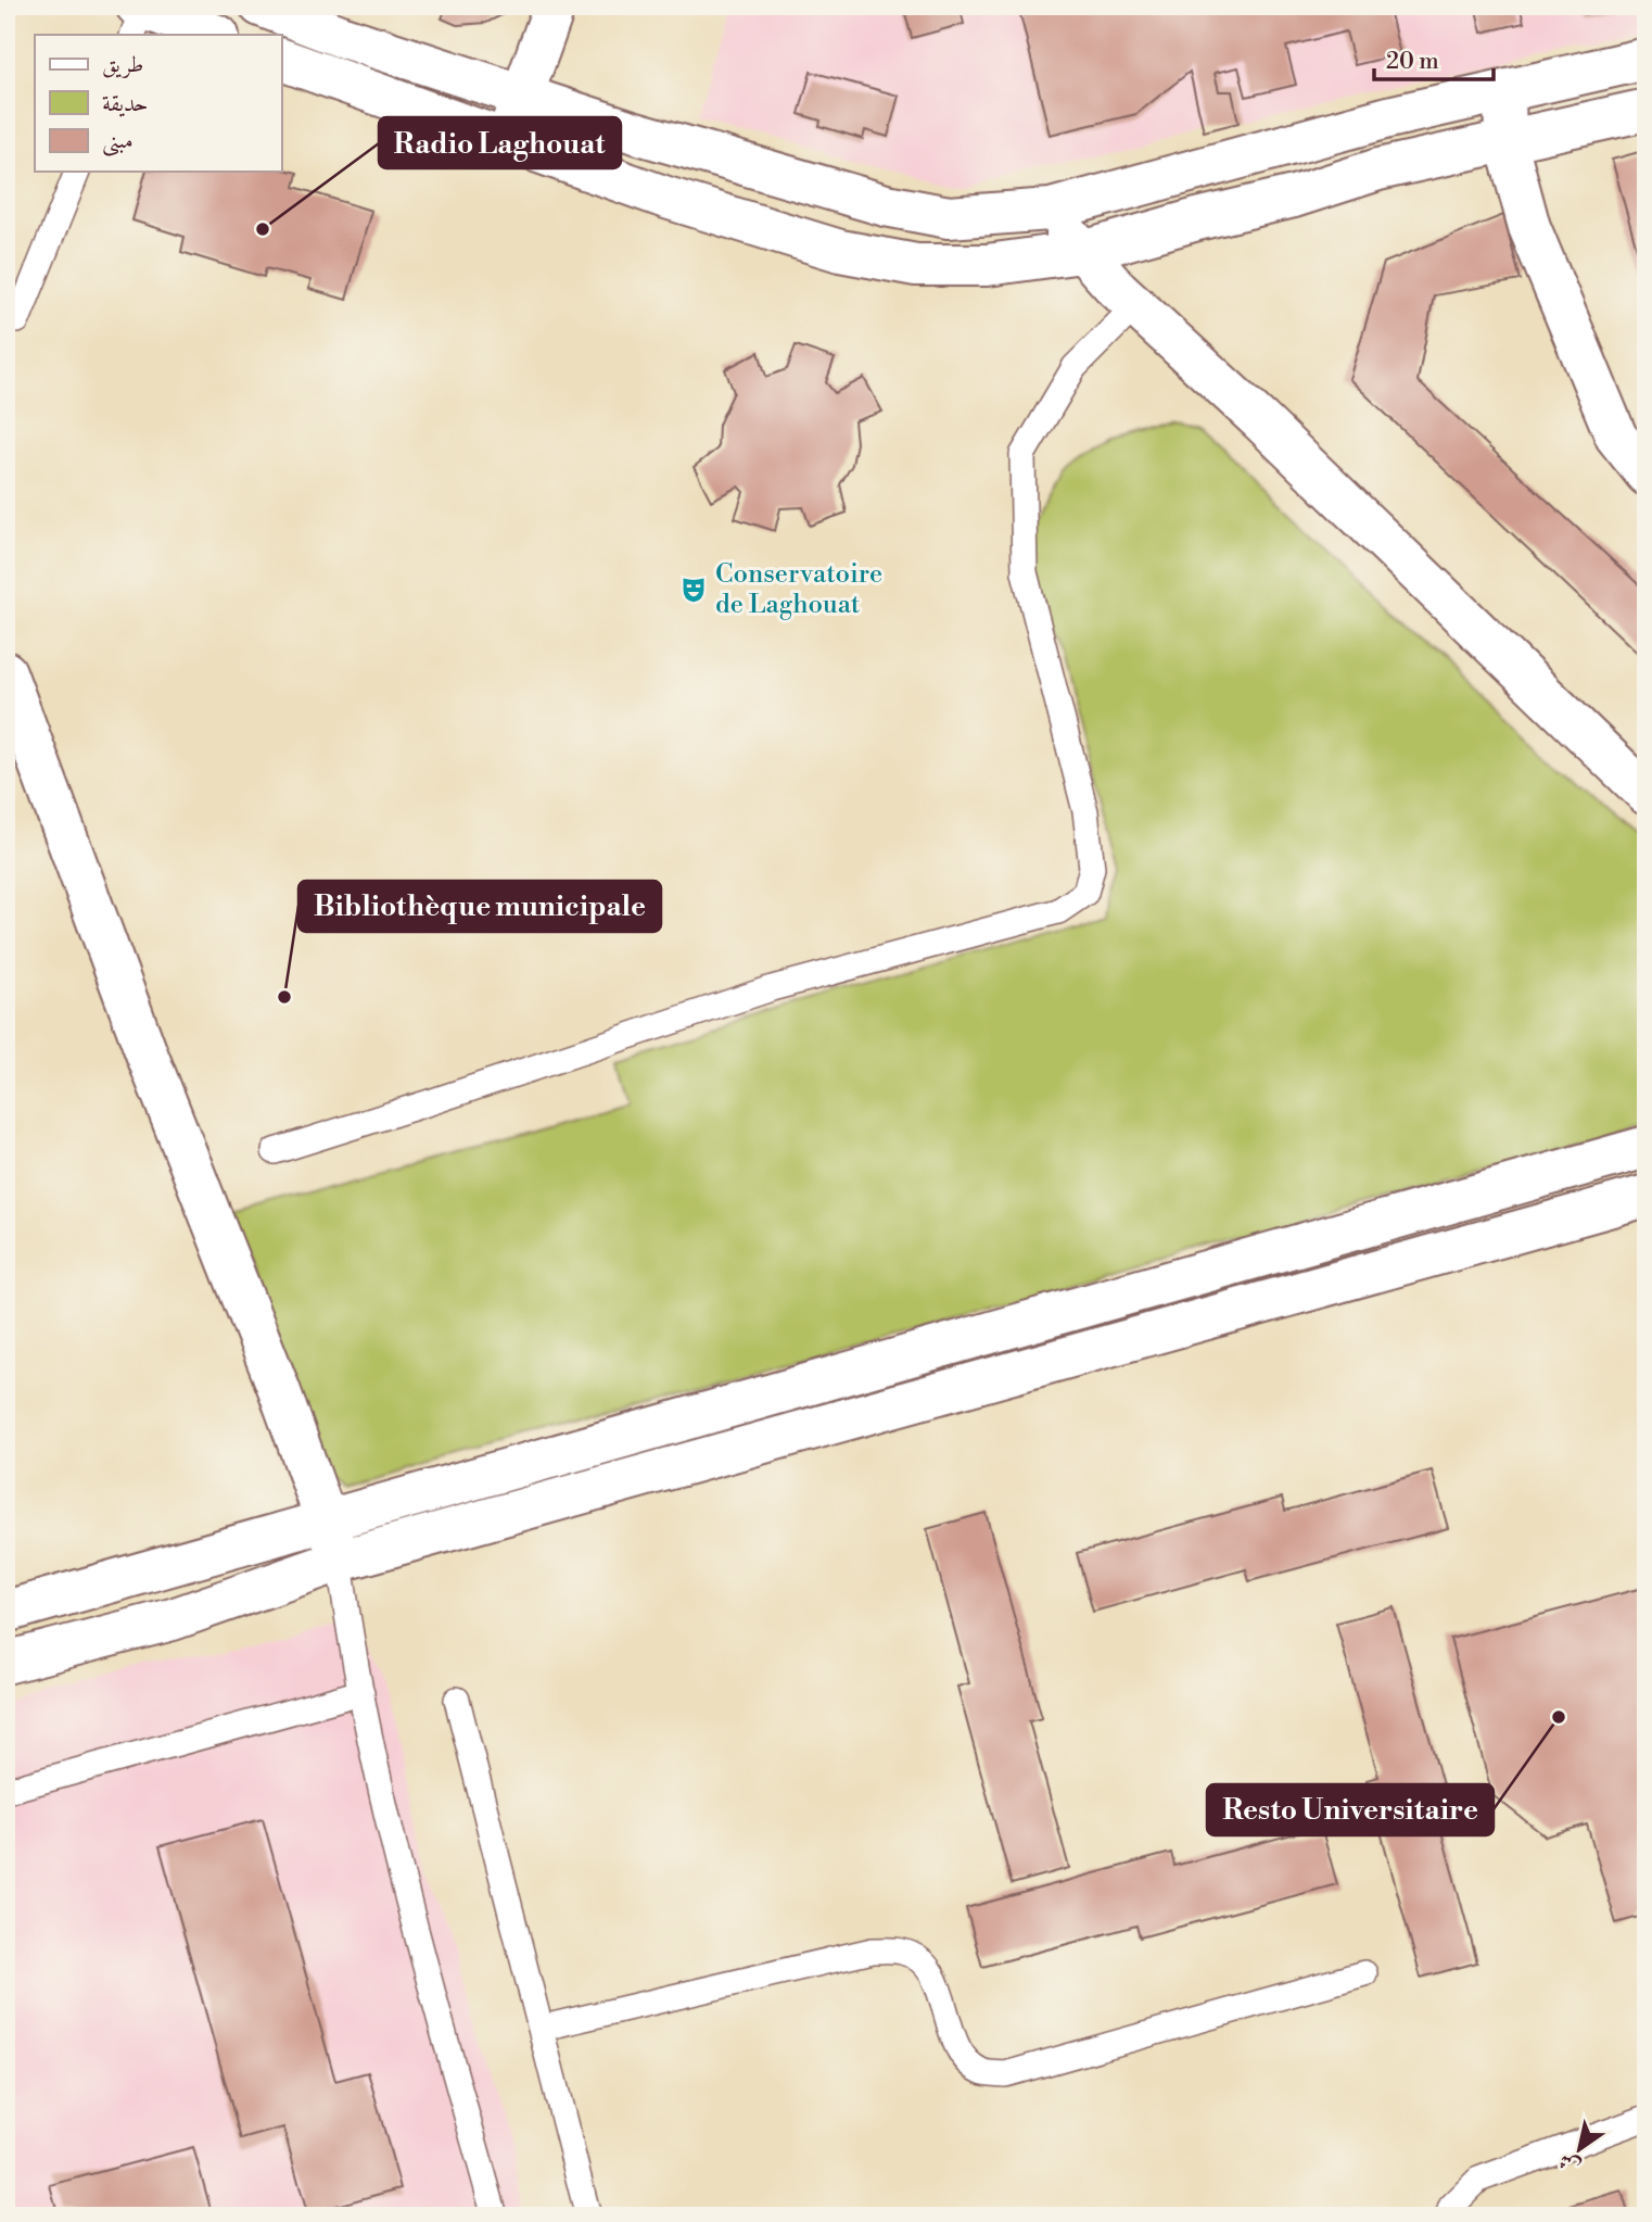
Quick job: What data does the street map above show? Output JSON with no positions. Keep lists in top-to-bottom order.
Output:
{
  "places": {
    "other": ["Radio Laghouat", "Bibliothèque municipale", "Resto Universitaire"],
    "theatre": ["Conservatoire de Laghouat"]
  },
  "legend": ["طريق", "حديقة", "مبنى"],
  "scale_bar": "20 m",
  "north": "bottom left"
}
